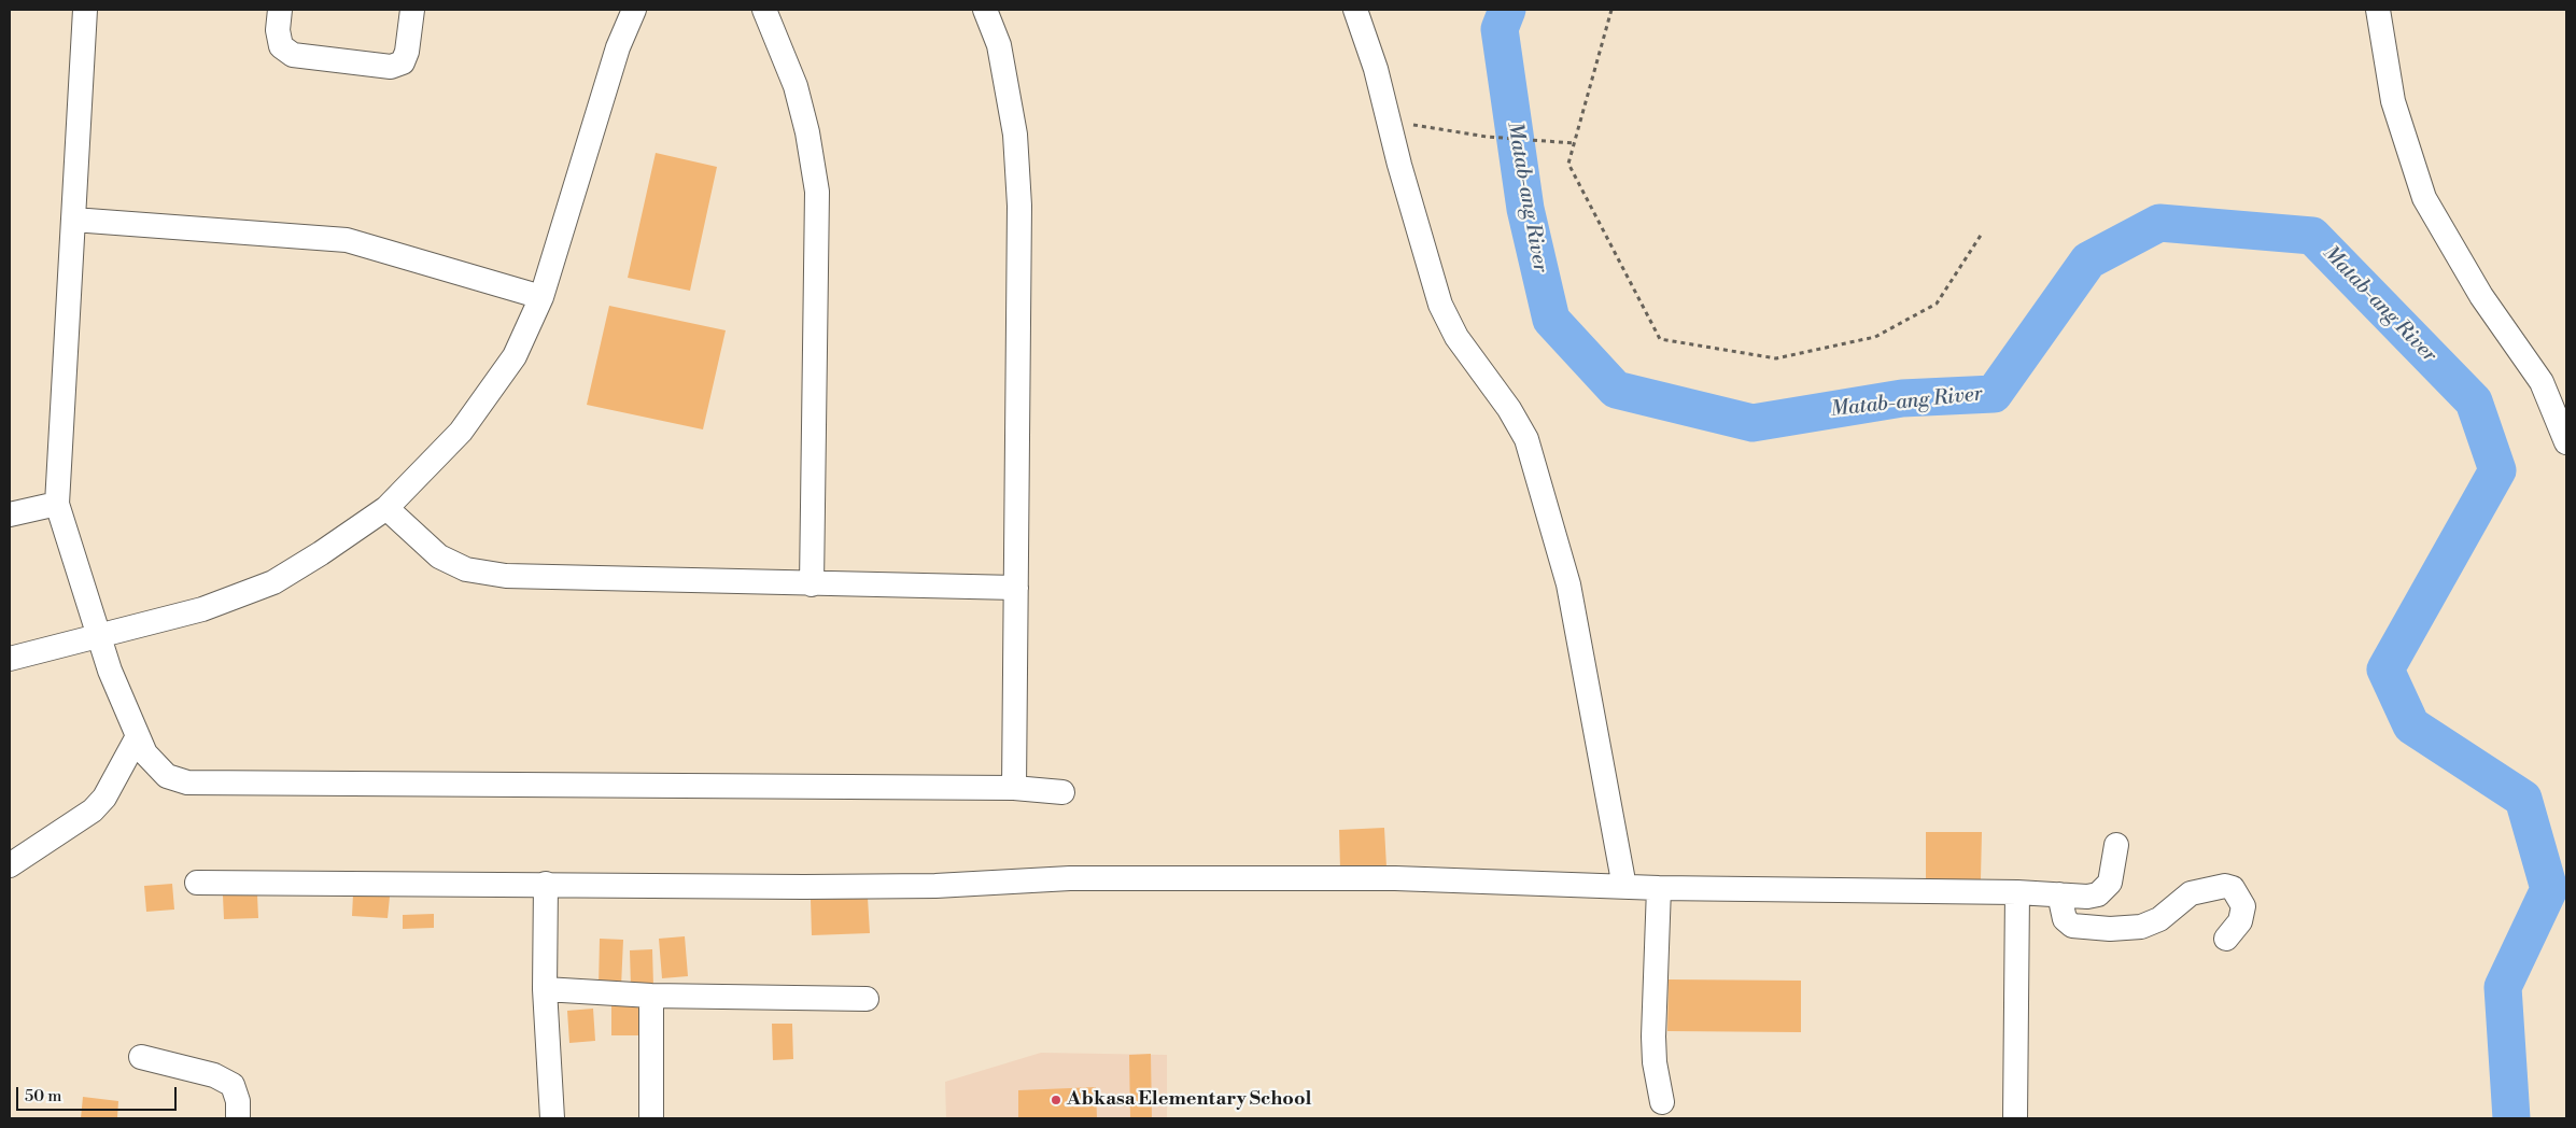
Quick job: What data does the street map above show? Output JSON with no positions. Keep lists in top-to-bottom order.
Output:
{
  "water": ["Matab-ang River"],
  "places": ["Abkasa Elementary School"],
  "scale_bar": "50 m"
}
